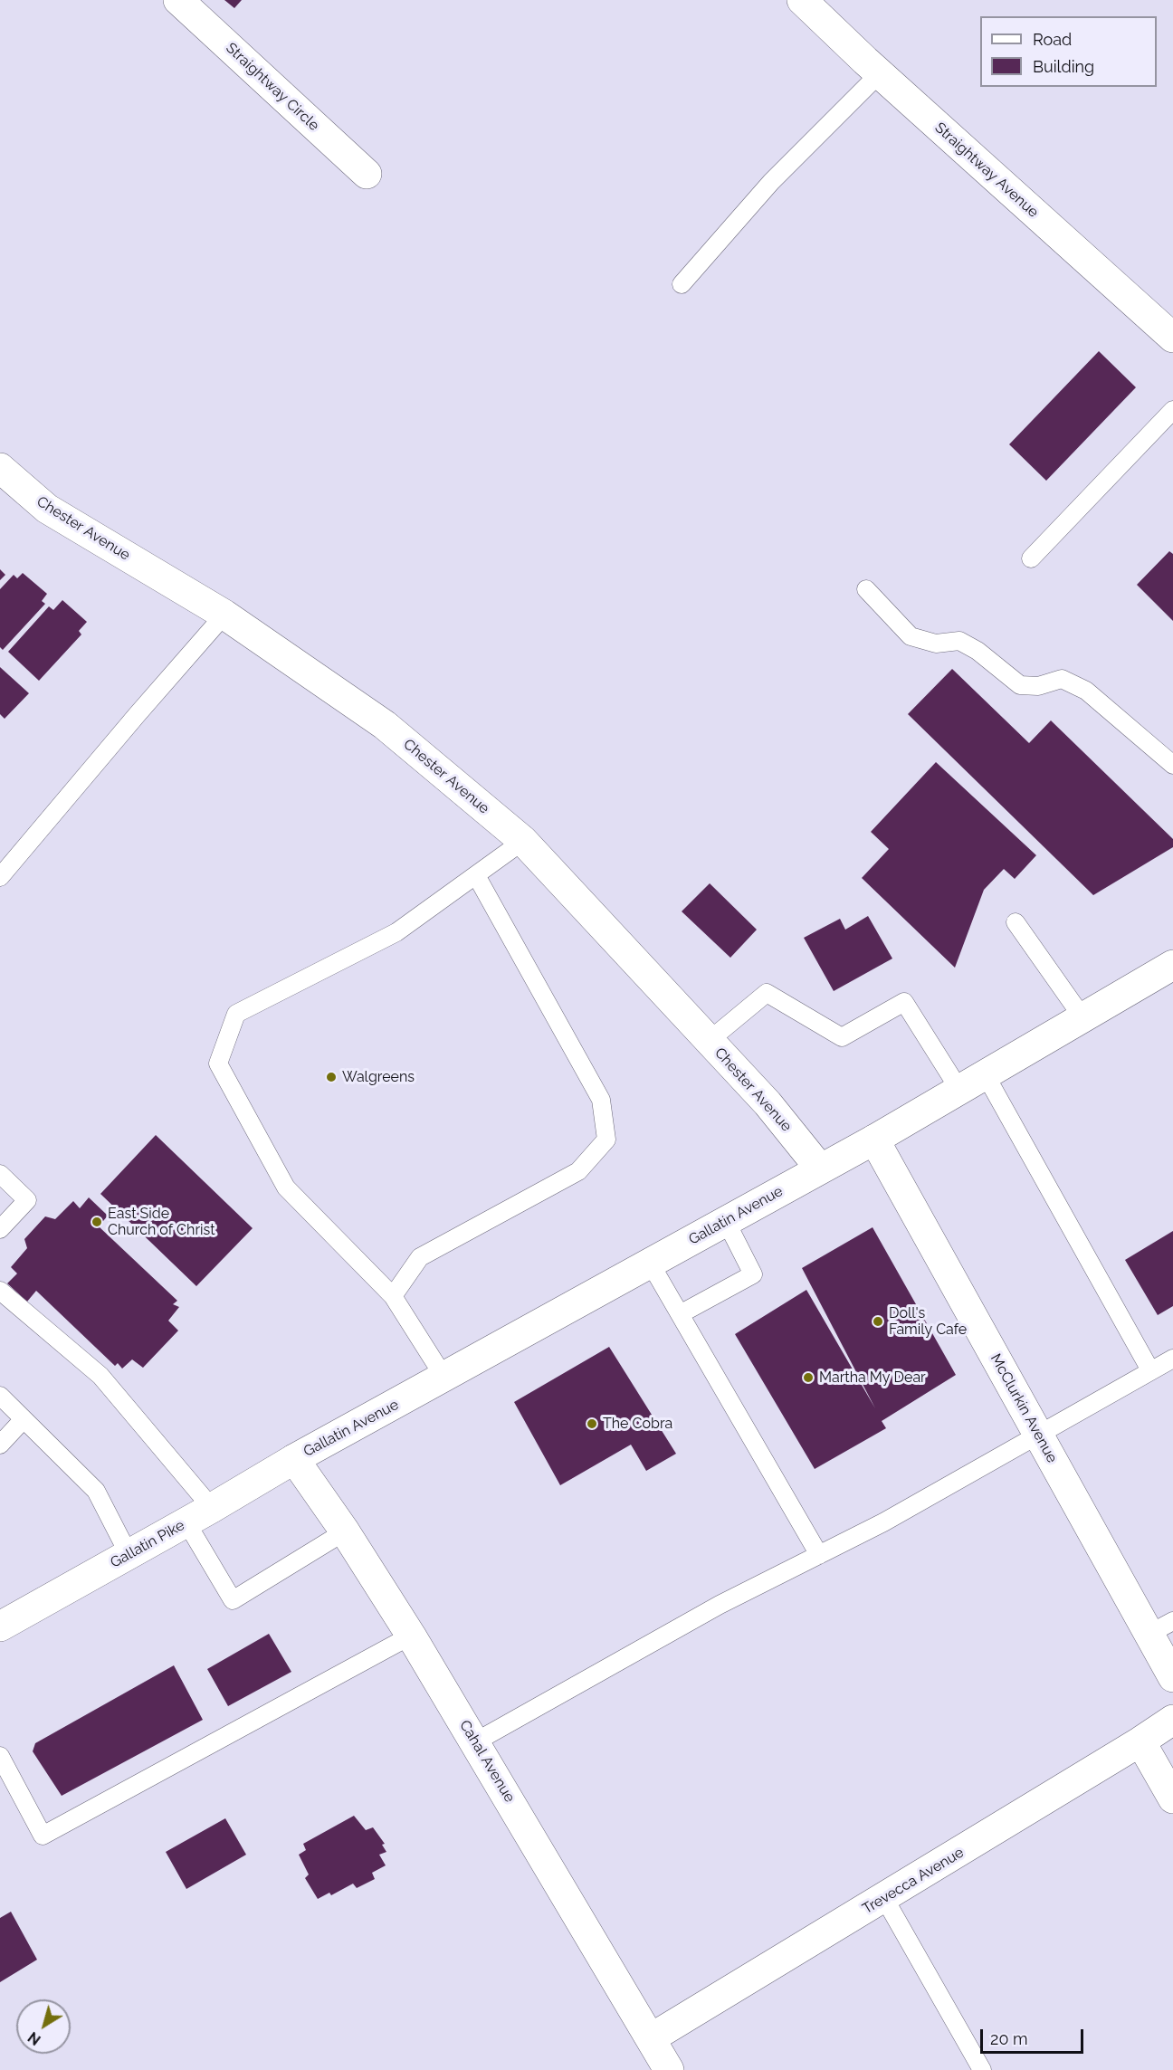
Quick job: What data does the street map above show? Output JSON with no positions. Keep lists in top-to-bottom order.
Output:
{
  "streets": {
    "street": [
      "Straightway Circle",
      "Straightway Avenue",
      "Chester Avenue",
      "Gallatin Avenue",
      "McClurkin Avenue",
      "Gallatin Pike",
      "Cahal Avenue",
      "Trevecca Avenue"
    ]
  },
  "crossings": [
    ["Chester Avenue", "Gallatin Avenue"],
    ["Gallatin Avenue", "McClurkin Avenue"],
    ["Gallatin Avenue", "Gallatin Pike"],
    ["Gallatin Avenue", "Cahal Avenue"],
    ["Gallatin Pike", "Cahal Avenue"],
    ["Cahal Avenue", "Trevecca Avenue"]
  ],
  "places": [
    "Walgreens",
    "East Side Church of Christ",
    "Doll's Family Cafe",
    "Martha My Dear",
    "The Cobra"
  ],
  "legend": ["Road", "Building"],
  "scale_bar": "20 m",
  "north": "bottom left"
}
